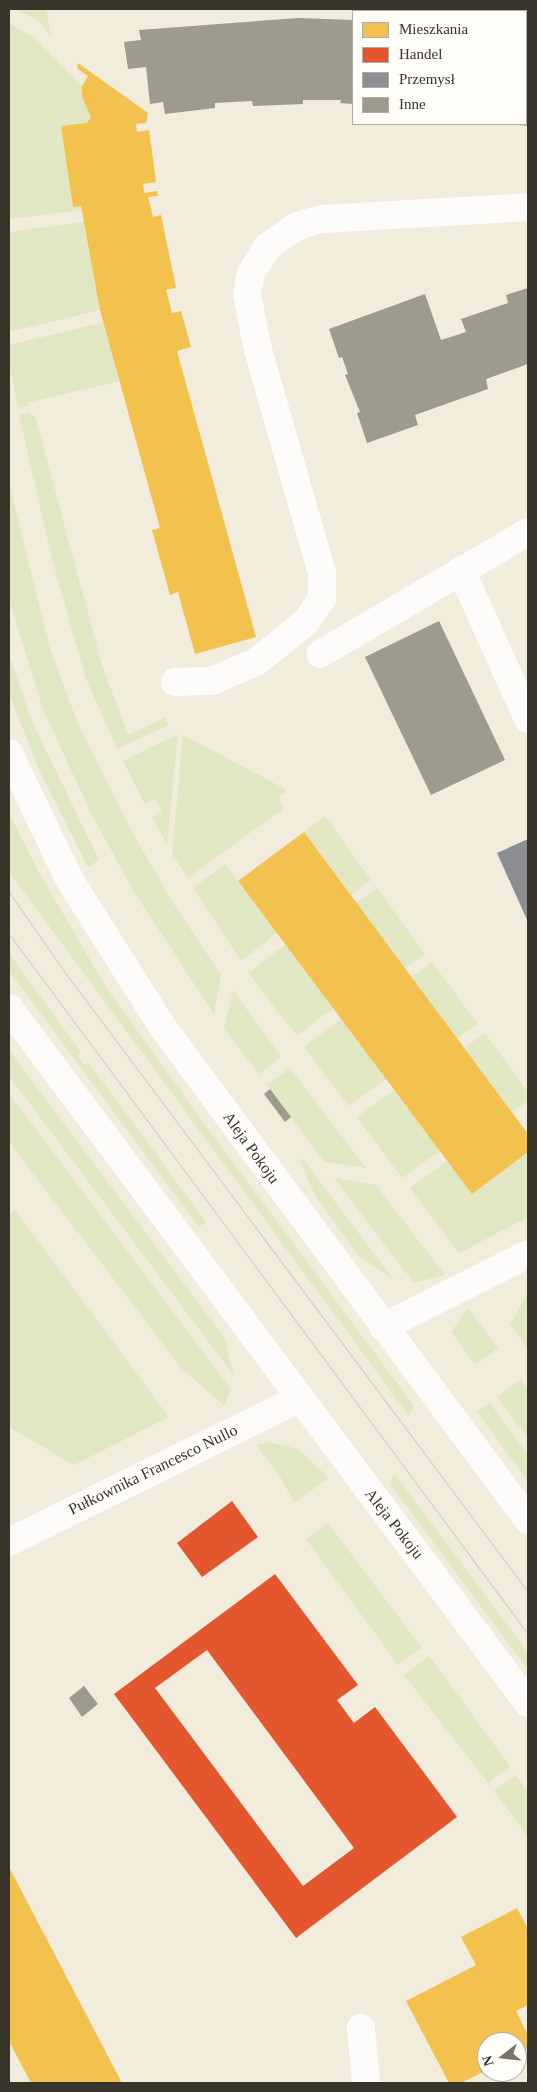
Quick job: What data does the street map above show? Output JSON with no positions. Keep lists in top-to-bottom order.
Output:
{
  "streets": {
    "main road": ["Aleja Pokoju", "Pułkownika Francesco Nullo"]
  },
  "crossings": [
    ["Aleja Pokoju", "Pułkownika Francesco Nullo"]
  ],
  "legend": [
    "Mieszkania",
    "Handel",
    "Przemysł",
    "Inne"
  ],
  "north": "left"
}
